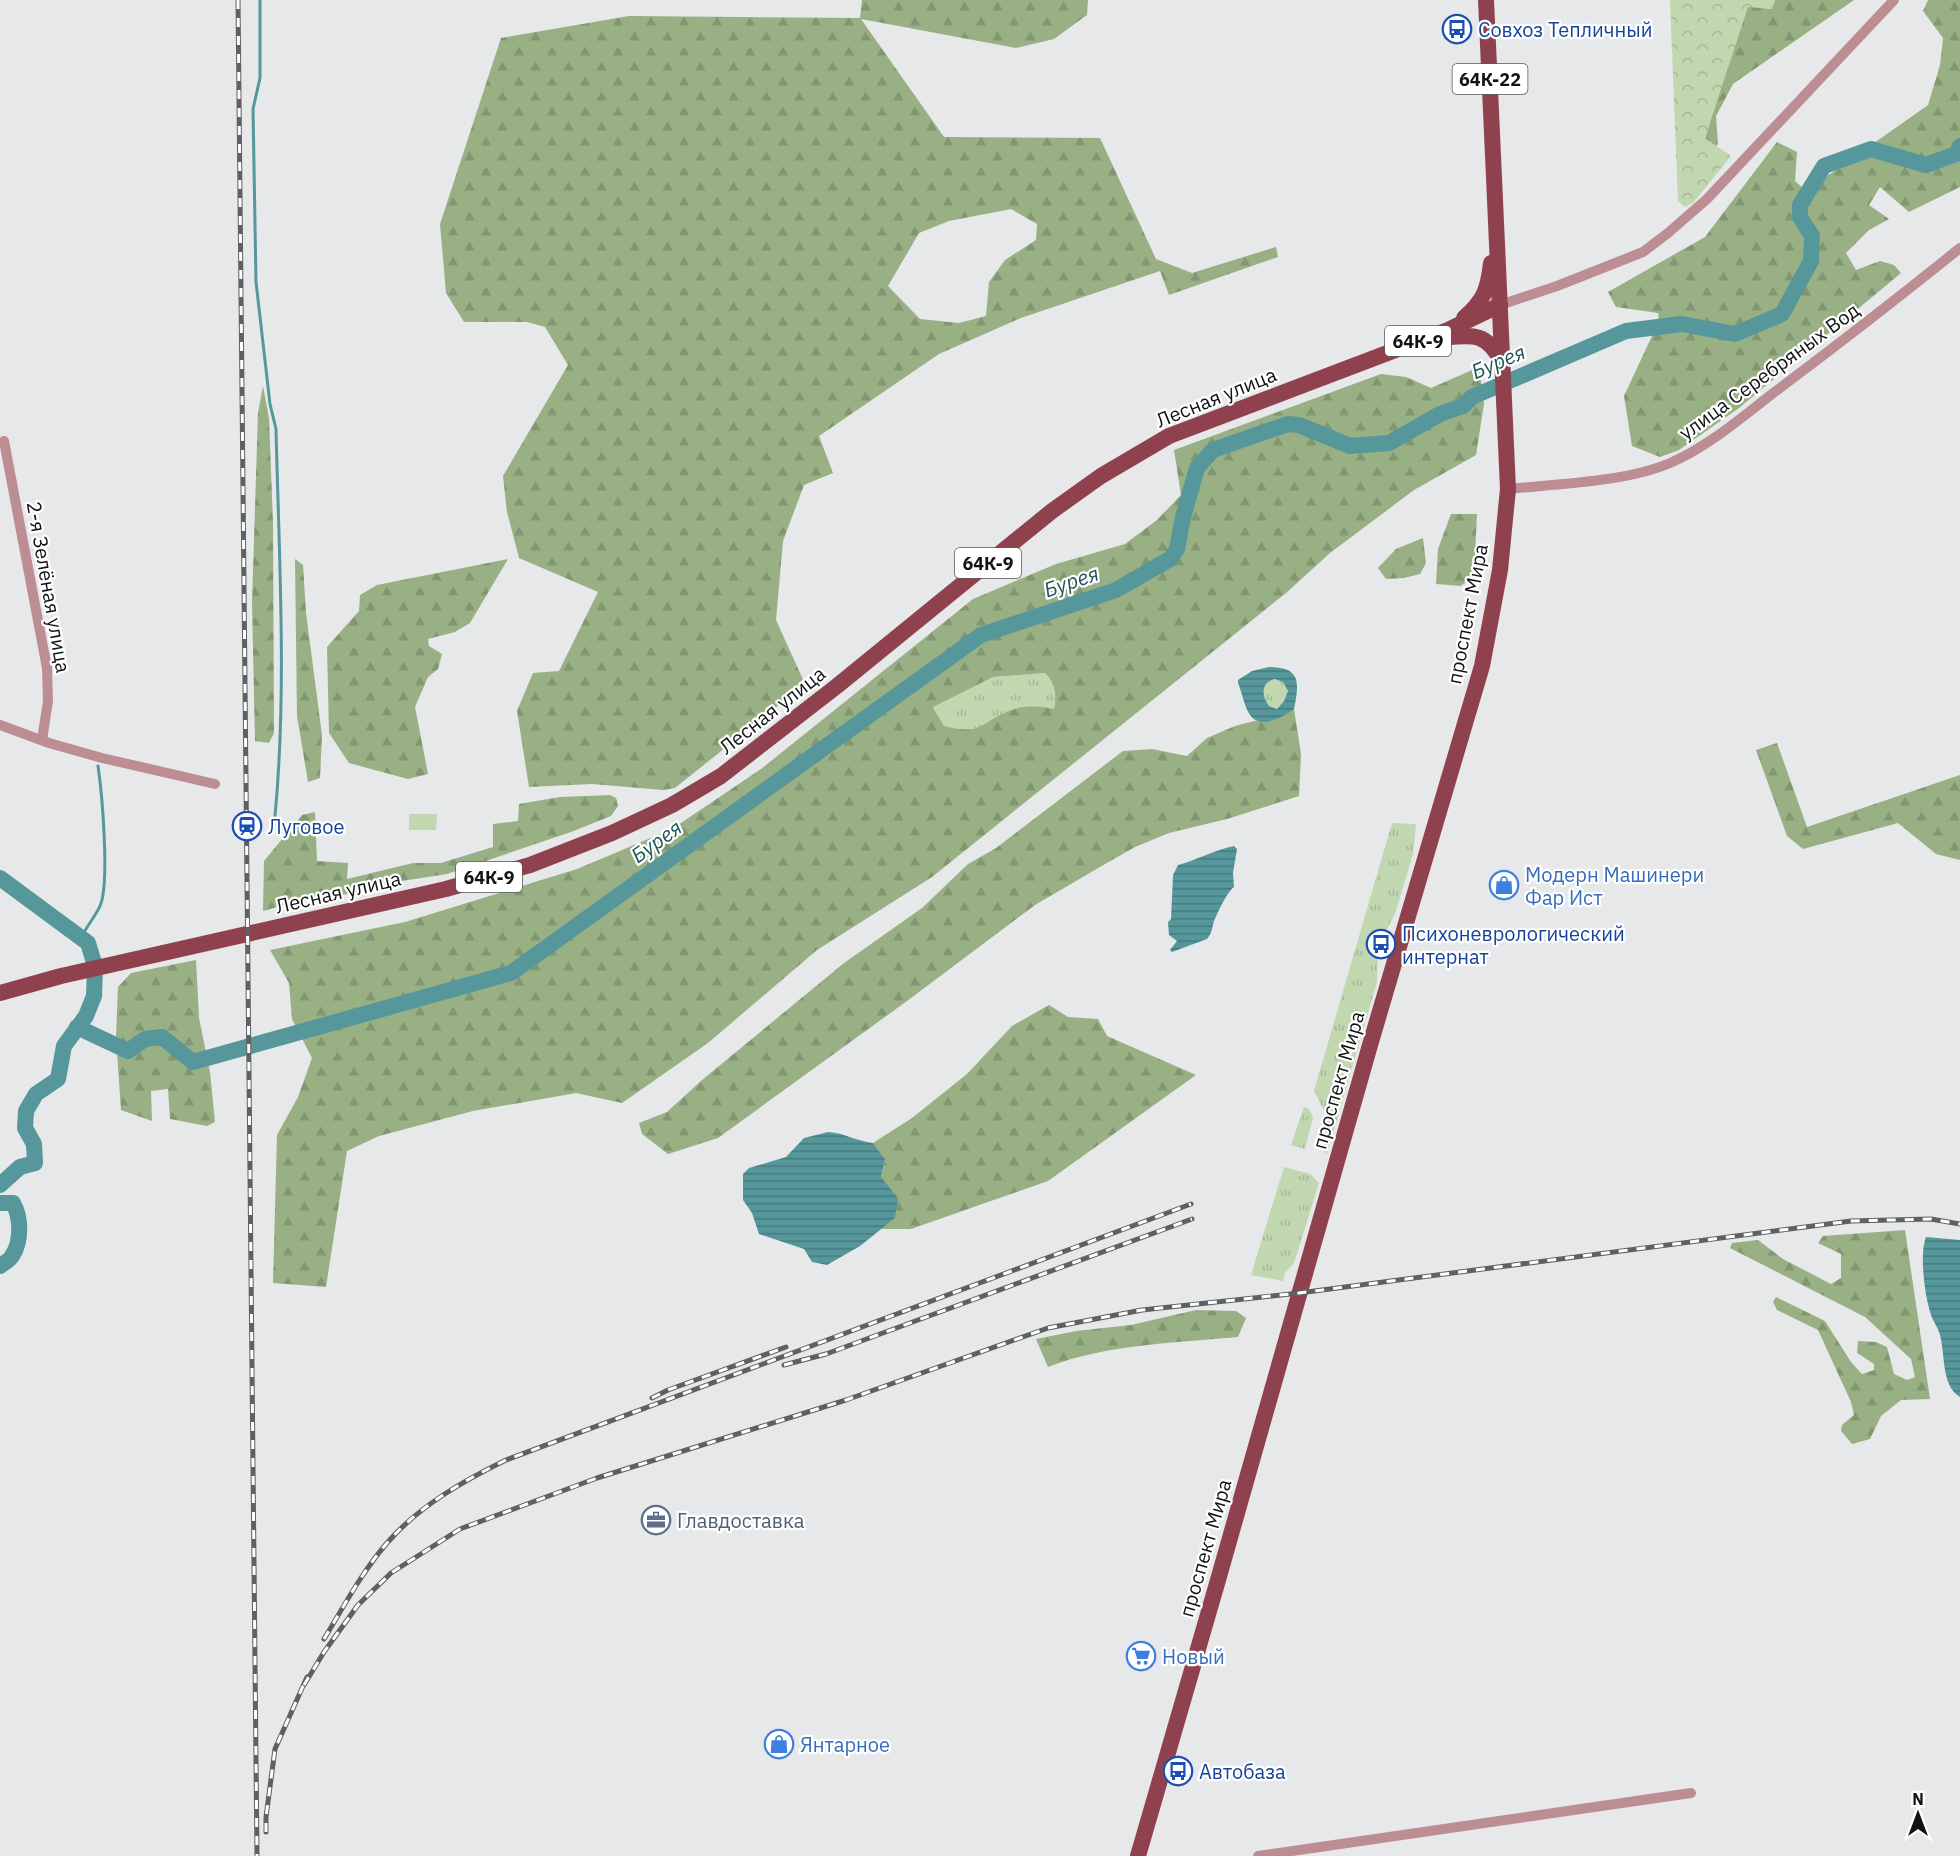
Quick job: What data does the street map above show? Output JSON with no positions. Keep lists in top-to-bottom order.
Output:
{
  "streets": {
    "main road": [
      "64К-22",
      "64К-9",
      "Лесная улица",
      "проспект Мира"
    ],
    "street": ["улица Серебряных Вод", "2-я Зелёная улица"]
  },
  "crossings": [
    ["64К-22", "Лесная улица"],
    ["64К-22", "проспект Мира"],
    ["улица Серебряных Вод", "проспект Мира"],
    ["Лесная улица", "проспект Мира"]
  ],
  "water": ["Бурея"],
  "places": {
    "bus stop": ["Совхоз Тепличный", "Психоневрологический интернат", "Автобаза"],
    "station": ["Луговое"],
    "shop": ["Модерн Машинери Фар Ист", "Янтарное"],
    "office": ["Главдоставка"],
    "supermarket": ["Новый"]
  },
  "north": "top"
}
